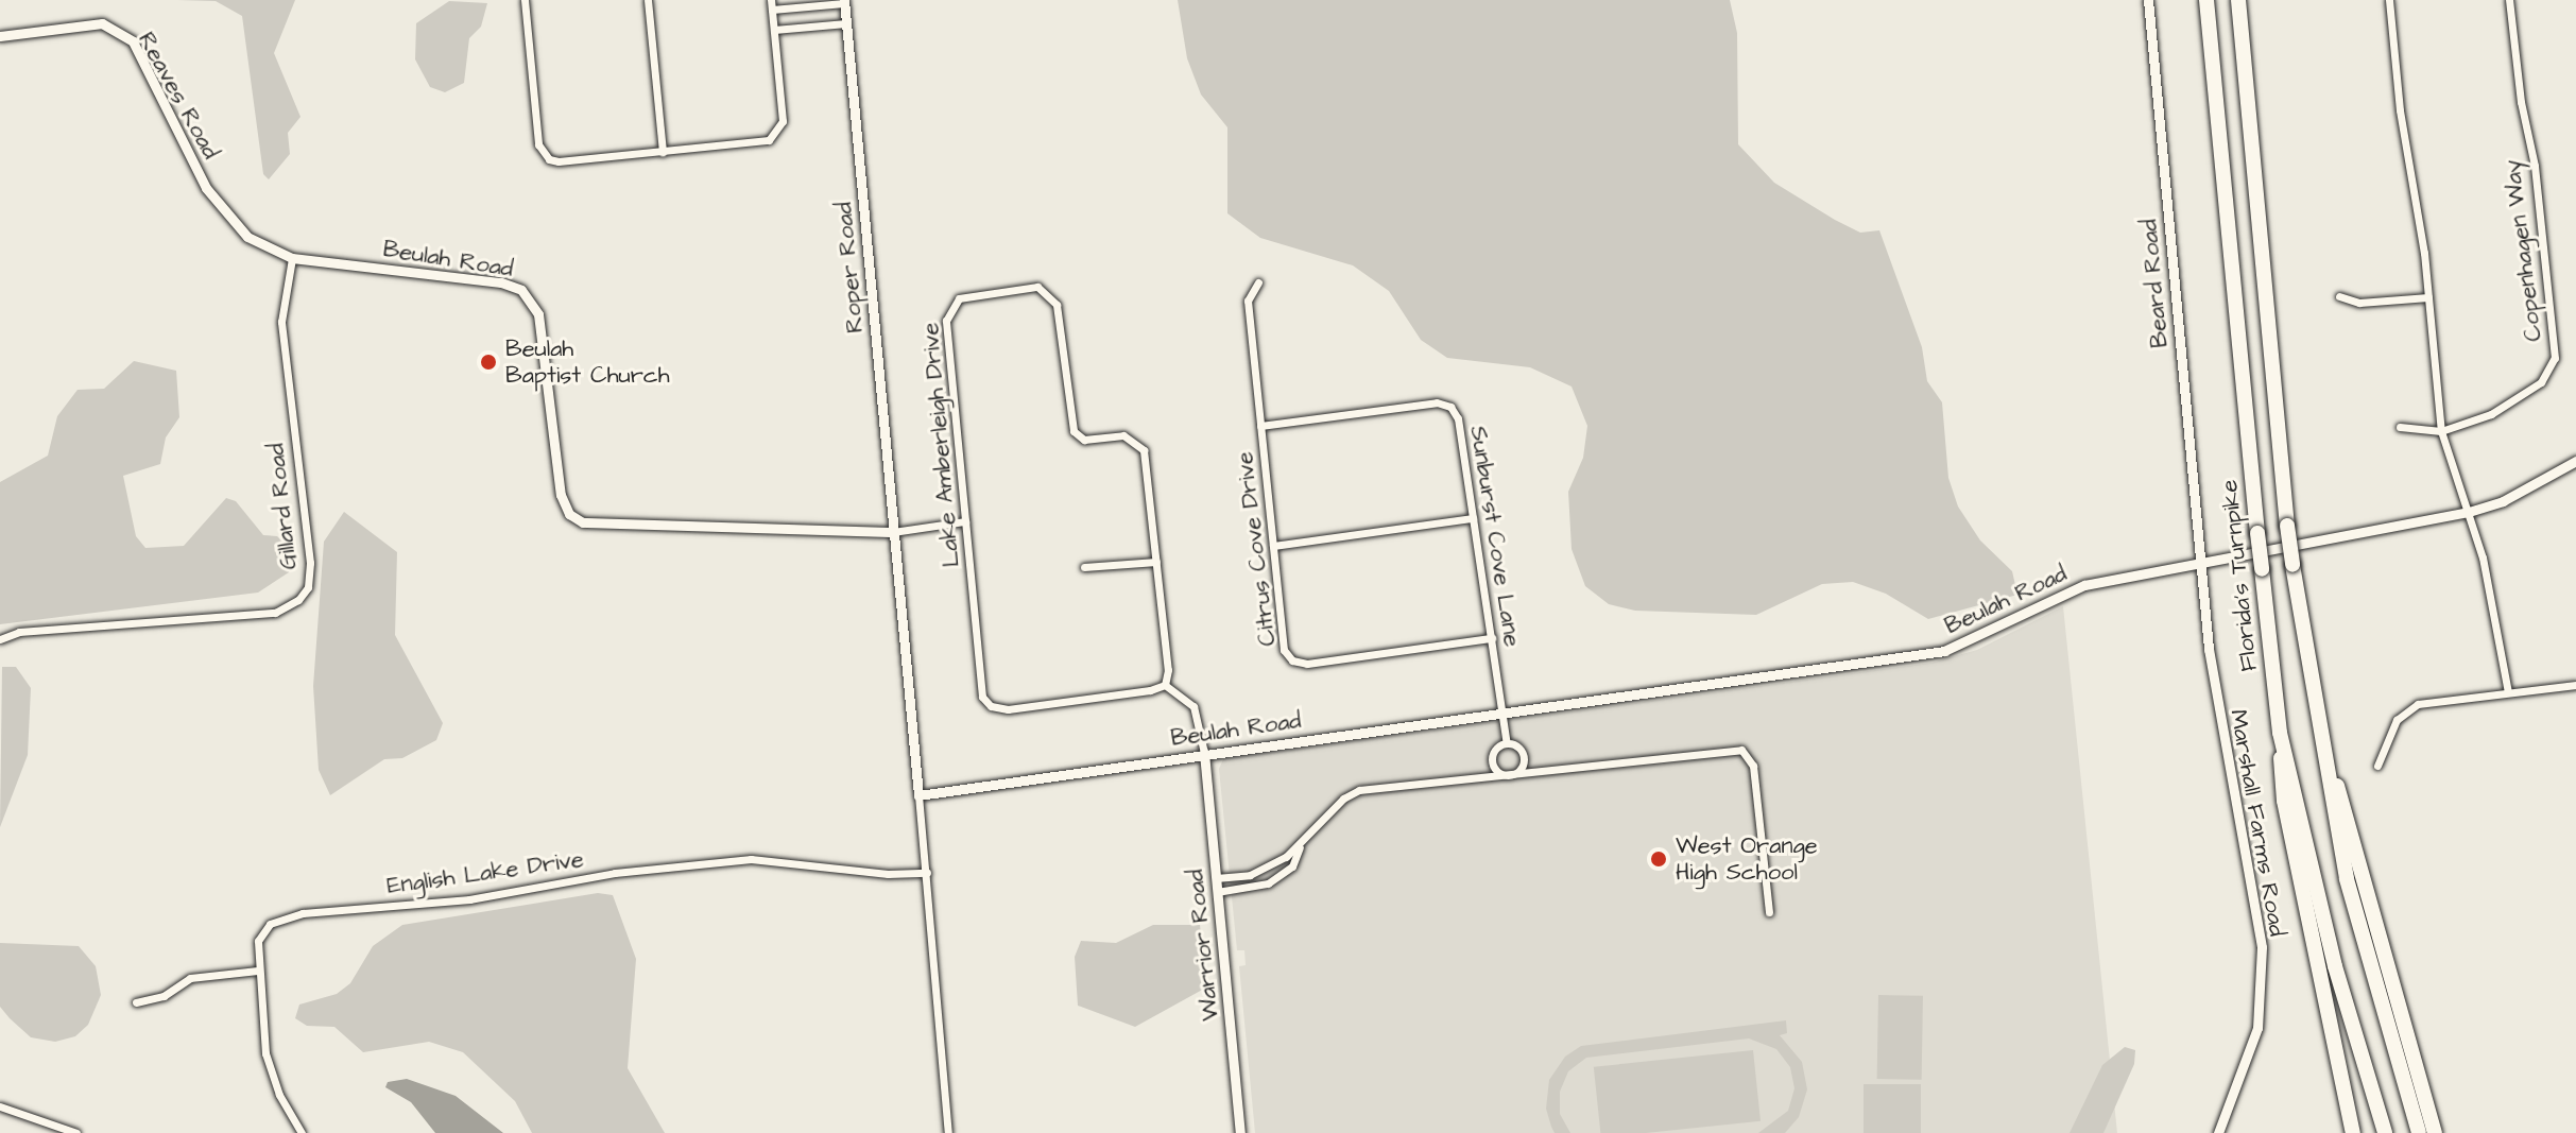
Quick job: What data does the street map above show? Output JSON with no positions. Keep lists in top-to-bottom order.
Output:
{
  "streets": {
    "highway": ["Florida's Turnpike"],
    "street": [
      "Reaves Road",
      "Copenhagen Way",
      "Beulah Road",
      "Roper Road",
      "Beard Road",
      "Lake Amberleigh Drive",
      "Gillard Road",
      "Sunburst Cove Lane",
      "Citrus Cove Drive",
      "Marshall Farms Road",
      "English Lake Drive",
      "Warrior Road"
    ]
  },
  "crossings": [
    ["Reaves Road", "Beulah Road"],
    ["Reaves Road", "Gillard Road"],
    ["Beulah Road", "Roper Road"],
    ["Beulah Road", "Beard Road"],
    ["Beulah Road", "Gillard Road"],
    ["Beulah Road", "Sunburst Cove Lane"],
    ["Beulah Road", "Marshall Farms Road"],
    ["Beulah Road", "Warrior Road"],
    ["Beard Road", "Marshall Farms Road"],
    ["Sunburst Cove Lane", "Citrus Cove Drive"]
  ],
  "places": ["Beulah Baptist Church", "West Orange High School"]
}
